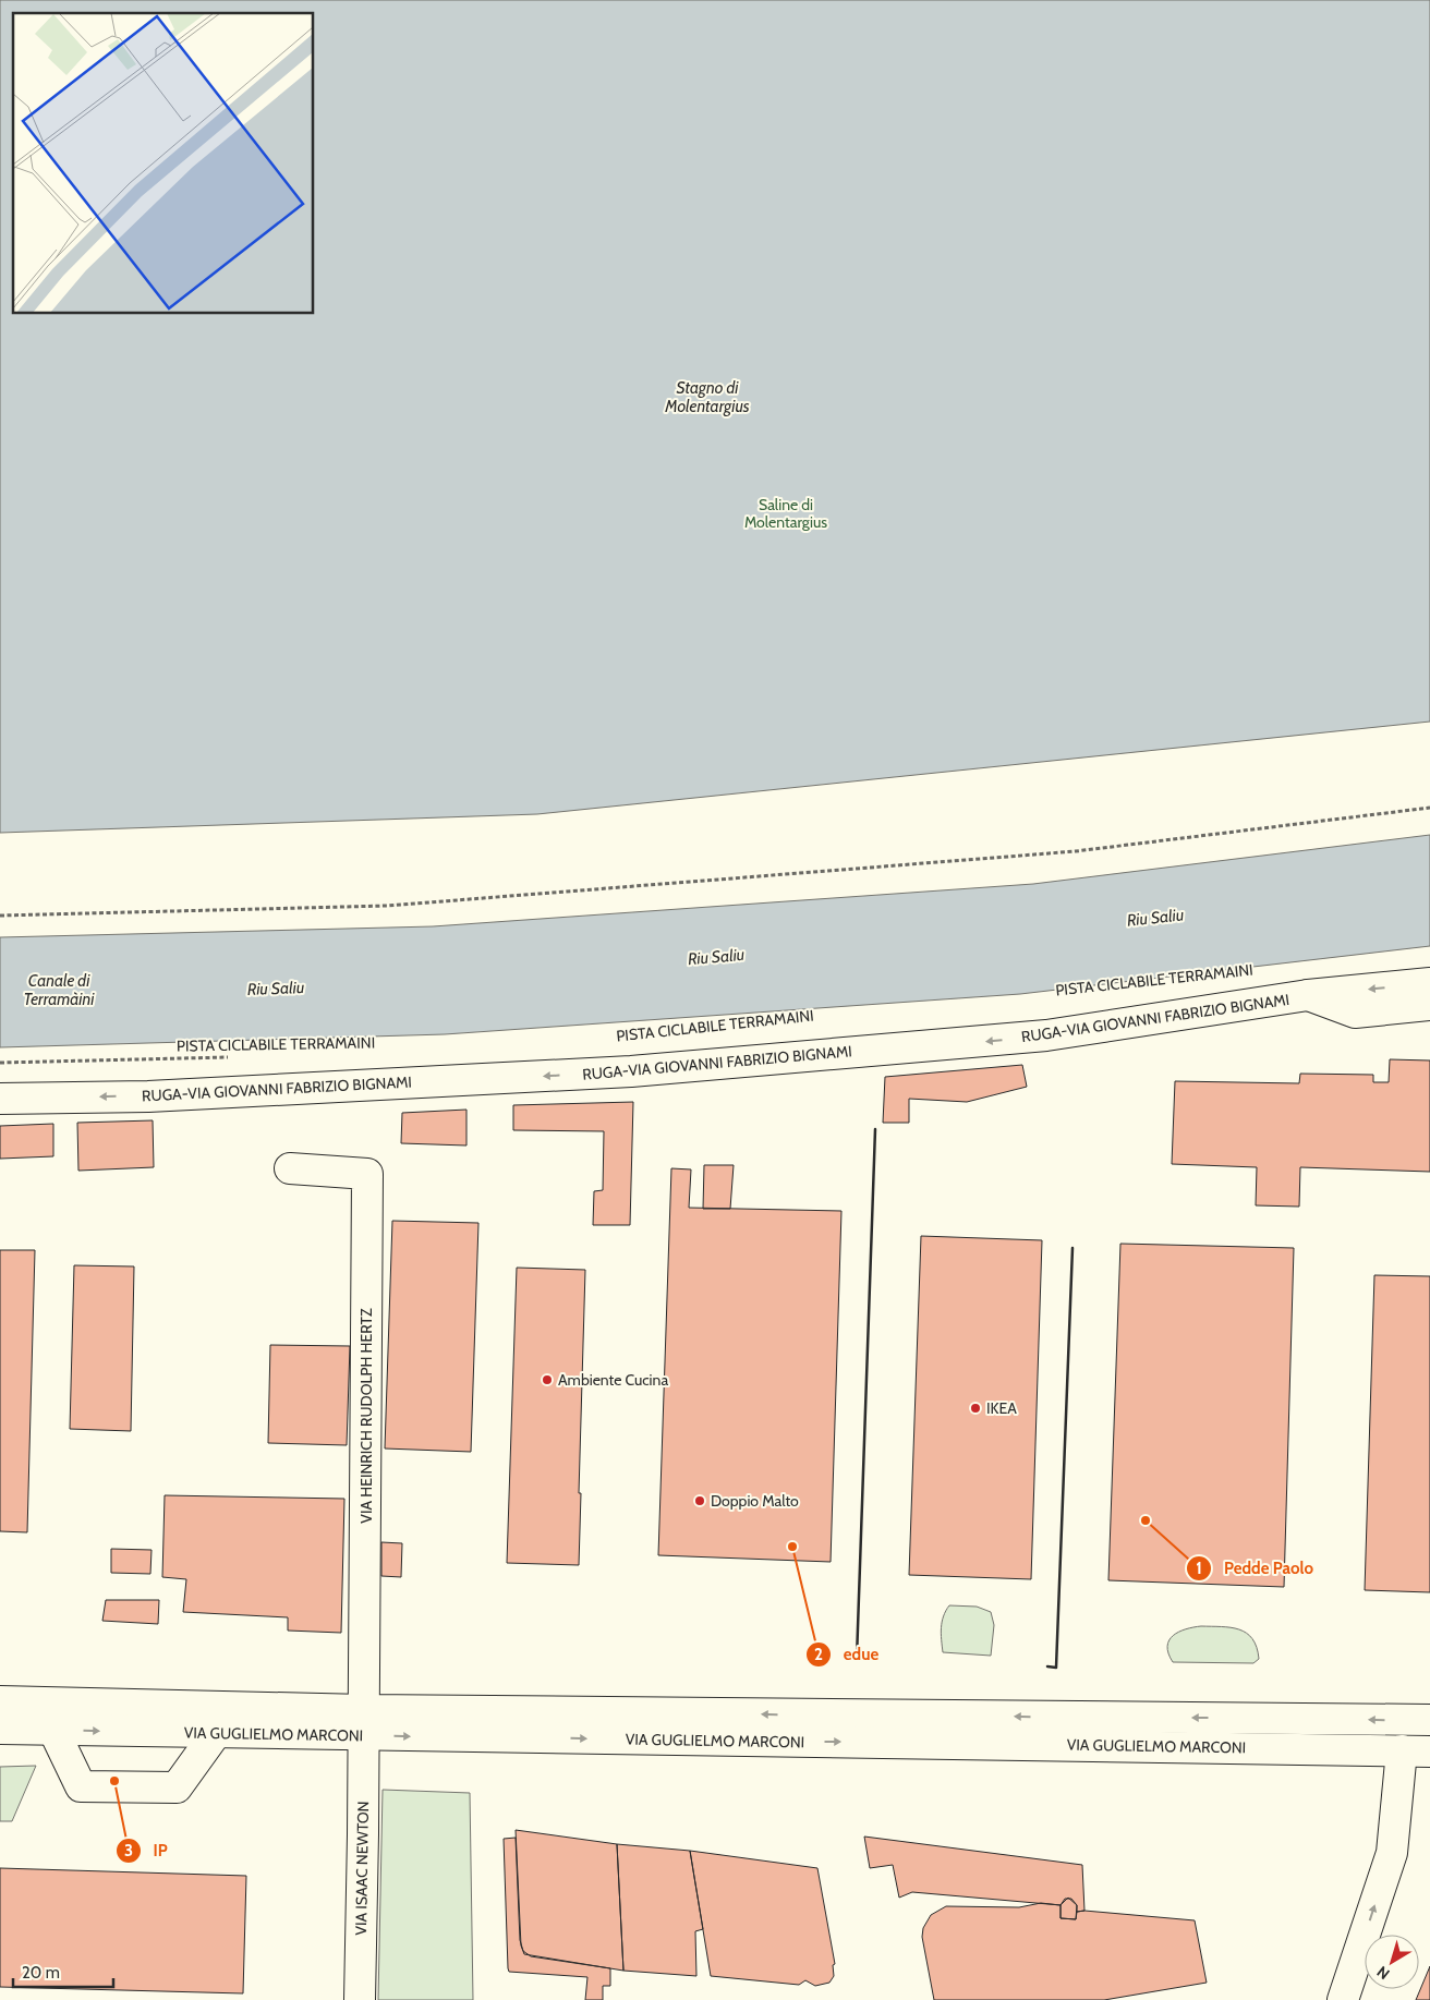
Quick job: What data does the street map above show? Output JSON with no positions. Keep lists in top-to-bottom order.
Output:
{
  "streets": {
    "main road": [
      "RUGA-VIA GIOVANNI FABRIZIO BIGNAMI",
      "VIA HEINRICH RUDOLPH HERTZ",
      "VIA GUGLIELMO MARCONI",
      "VIA ISAAC NEWTON"
    ],
    "path": ["PISTA CICLABILE TERRAMAINI"]
  },
  "crossings": [
    ["VIA HEINRICH RUDOLPH HERTZ", "VIA GUGLIELMO MARCONI"],
    ["VIA HEINRICH RUDOLPH HERTZ", "VIA ISAAC NEWTON"],
    ["VIA GUGLIELMO MARCONI", "VIA ISAAC NEWTON"]
  ],
  "one_way": ["RUGA-VIA GIOVANNI FABRIZIO BIGNAMI"],
  "water": ["Stagno di Molentargius", "Riu Saliu", "Canale di Terramàini"],
  "parks": ["Saline di Molentargius"],
  "places": [
    "Ambiente Cucina",
    "IKEA",
    "Doppio Malto",
    "Pedde Paolo",
    "edue",
    "IP"
  ],
  "scale_bar": "20 m",
  "north": "bottom left"
}
